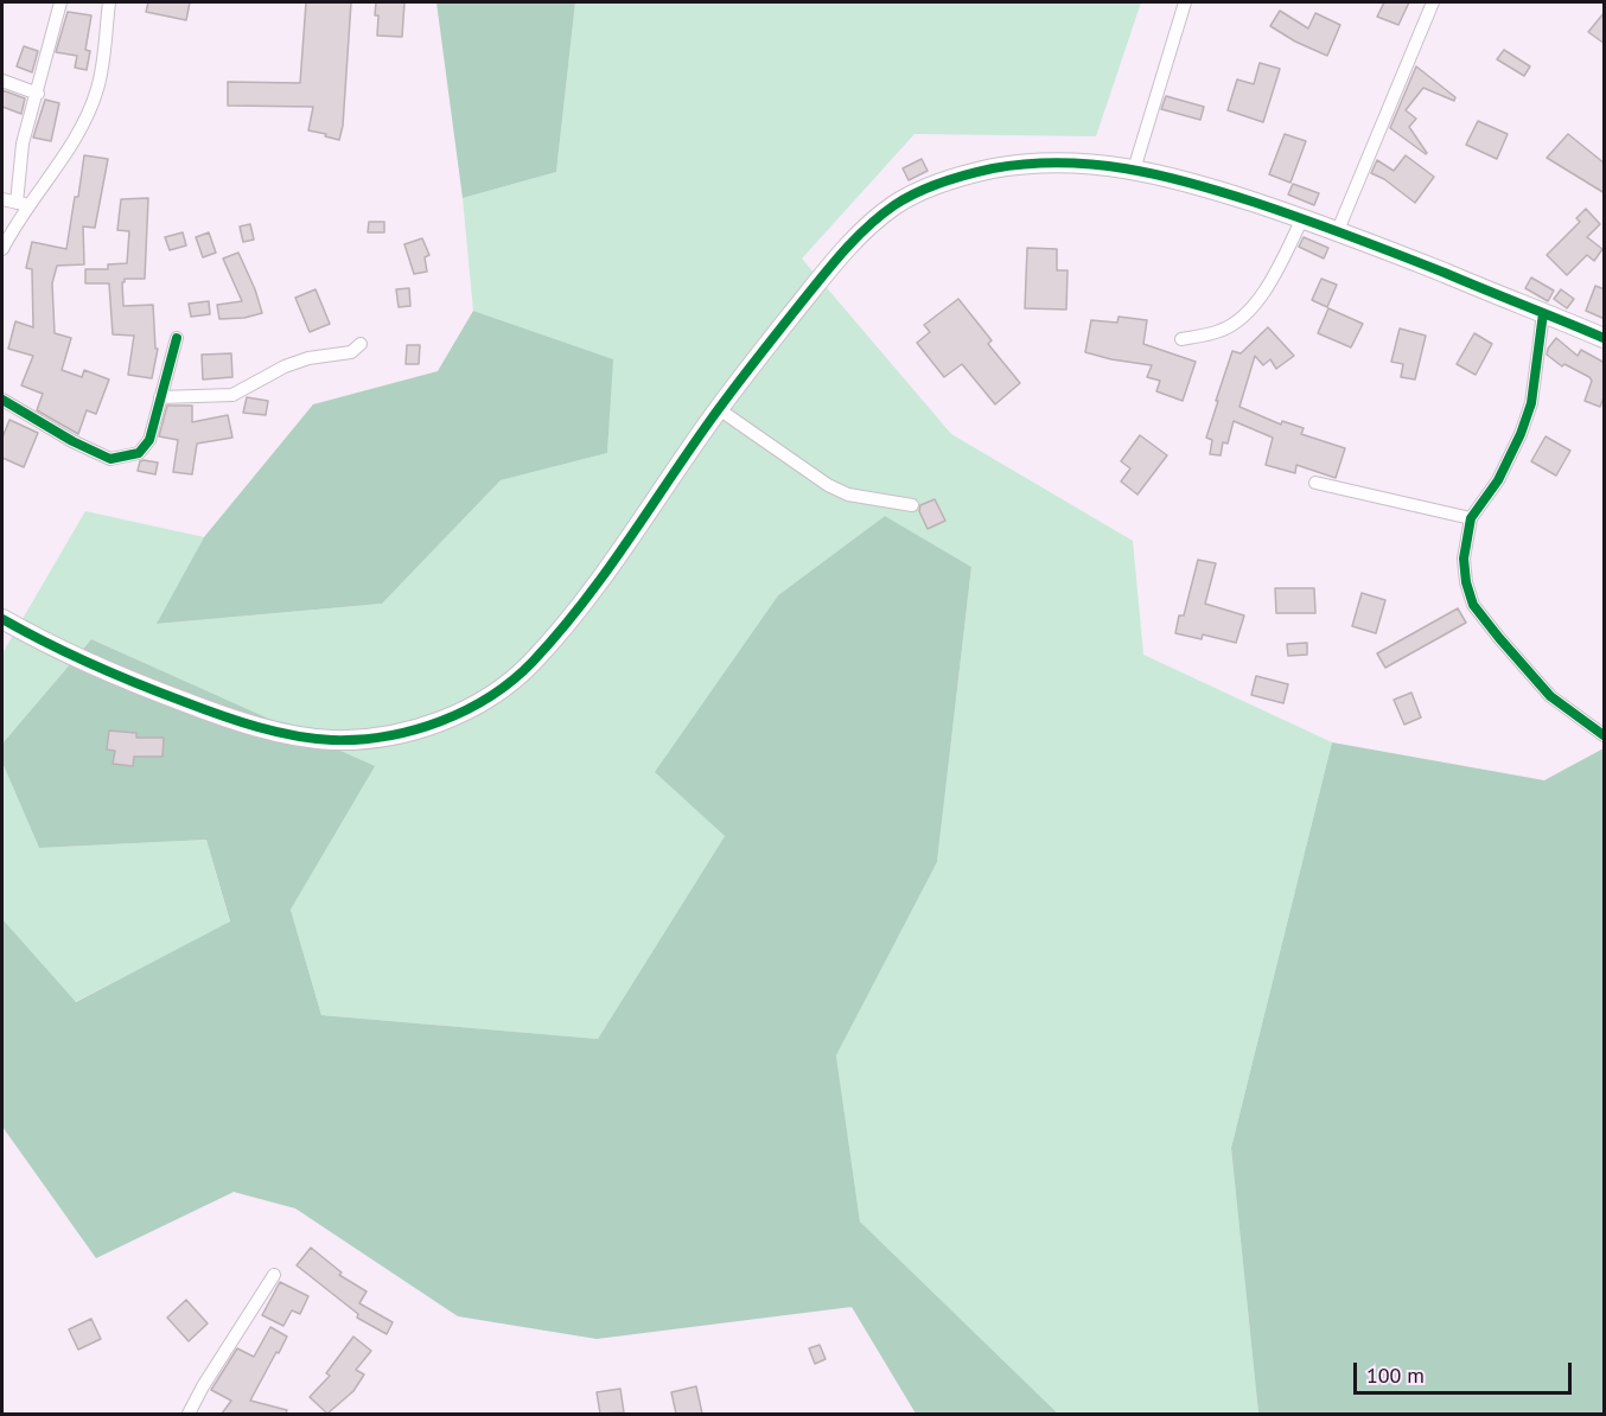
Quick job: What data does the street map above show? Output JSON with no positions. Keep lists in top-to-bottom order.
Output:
{
  "scale_bar": "100 m"
}
